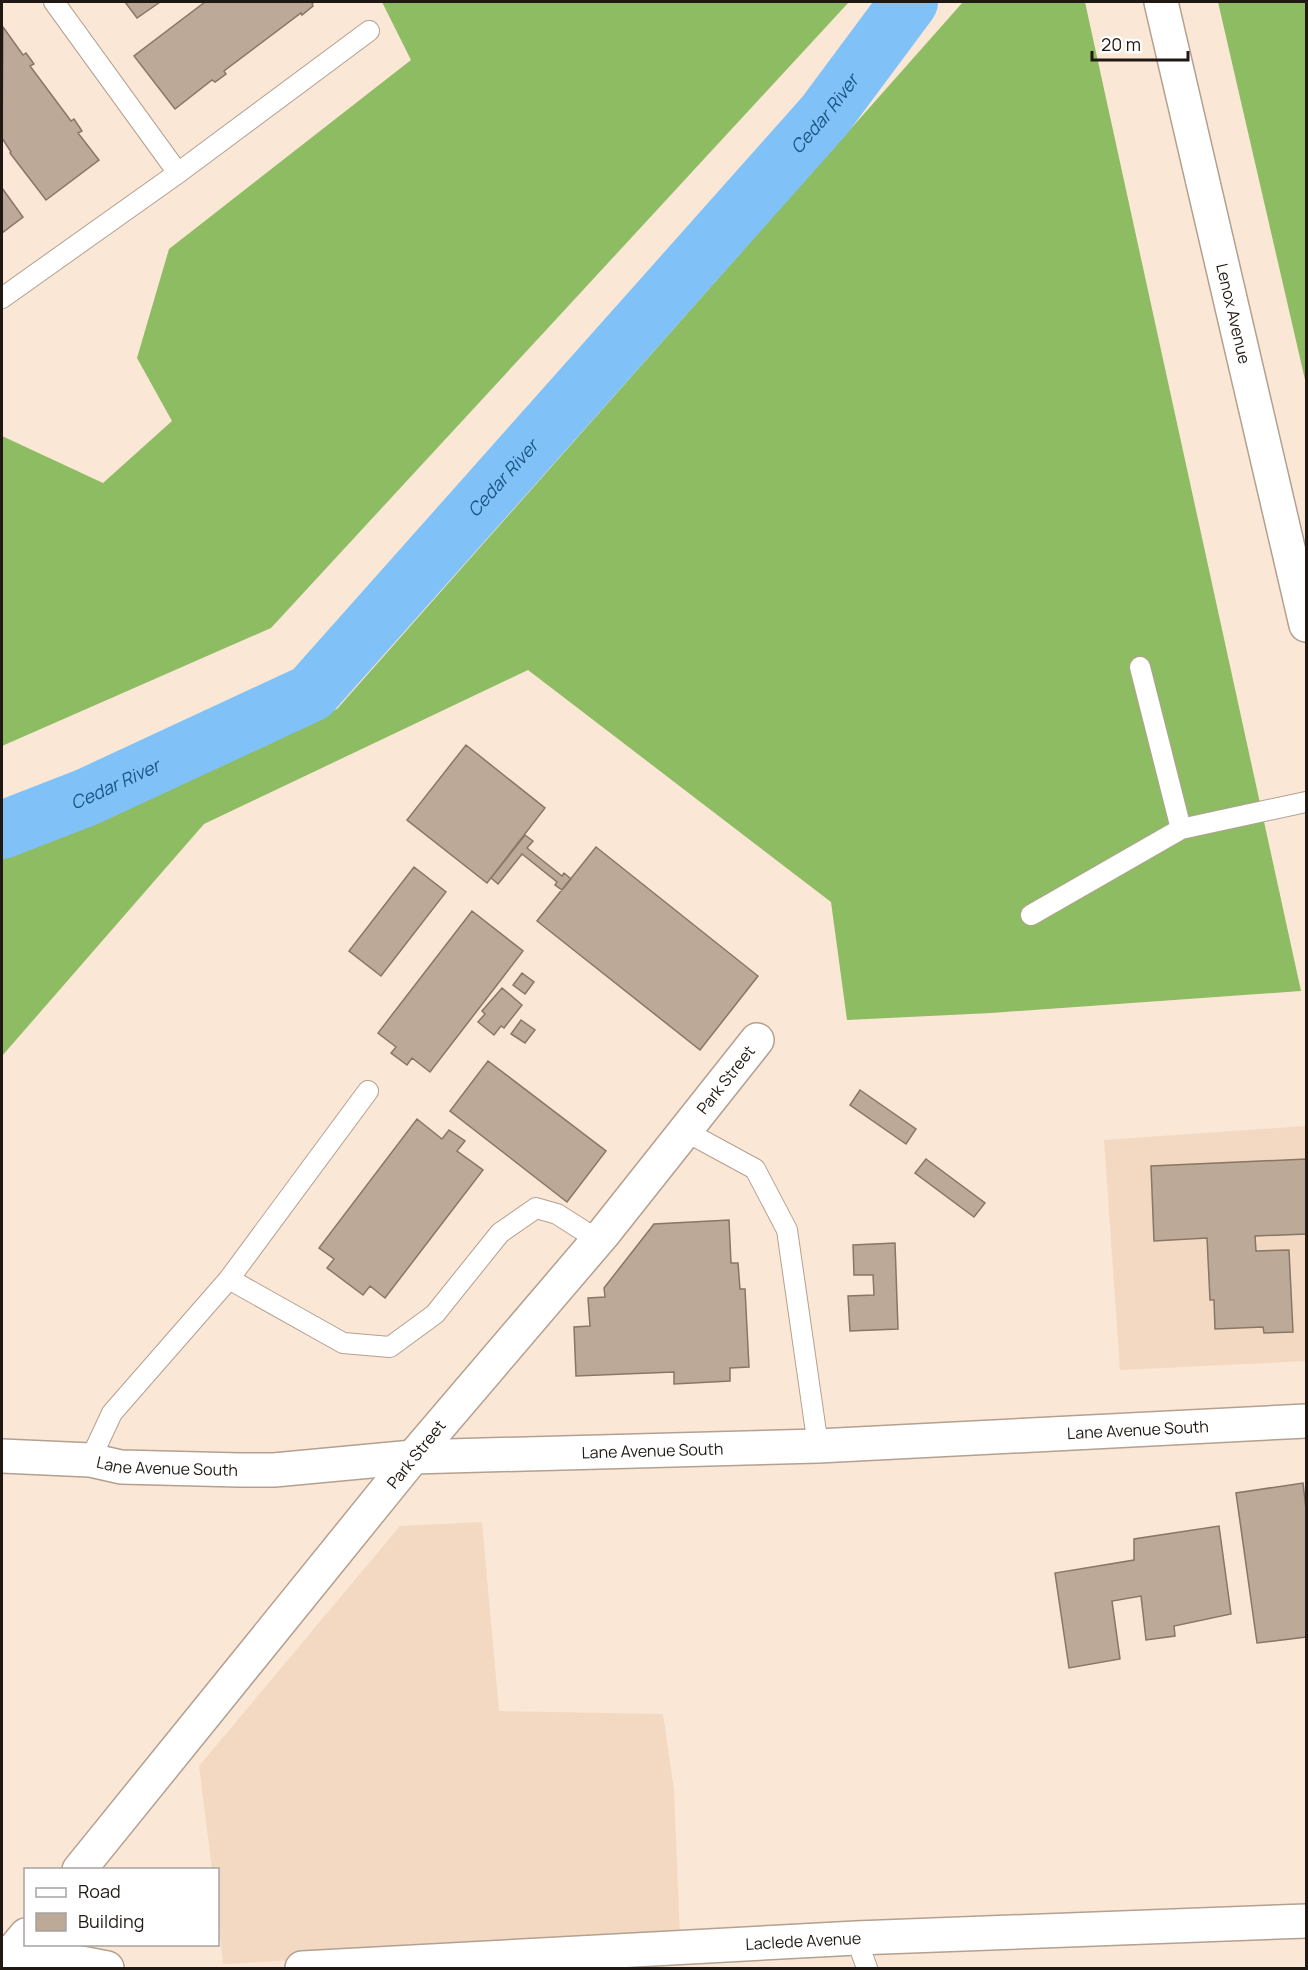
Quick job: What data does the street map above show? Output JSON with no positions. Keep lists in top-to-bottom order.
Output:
{
  "streets": {
    "street": [
      "Lenox Avenue",
      "Park Street",
      "Lane Avenue South",
      "Laclede Avenue"
    ]
  },
  "crossings": [
    ["Park Street", "Lane Avenue South"]
  ],
  "water": ["Cedar River"],
  "legend": ["Road", "Building"],
  "scale_bar": "20 m"
}
